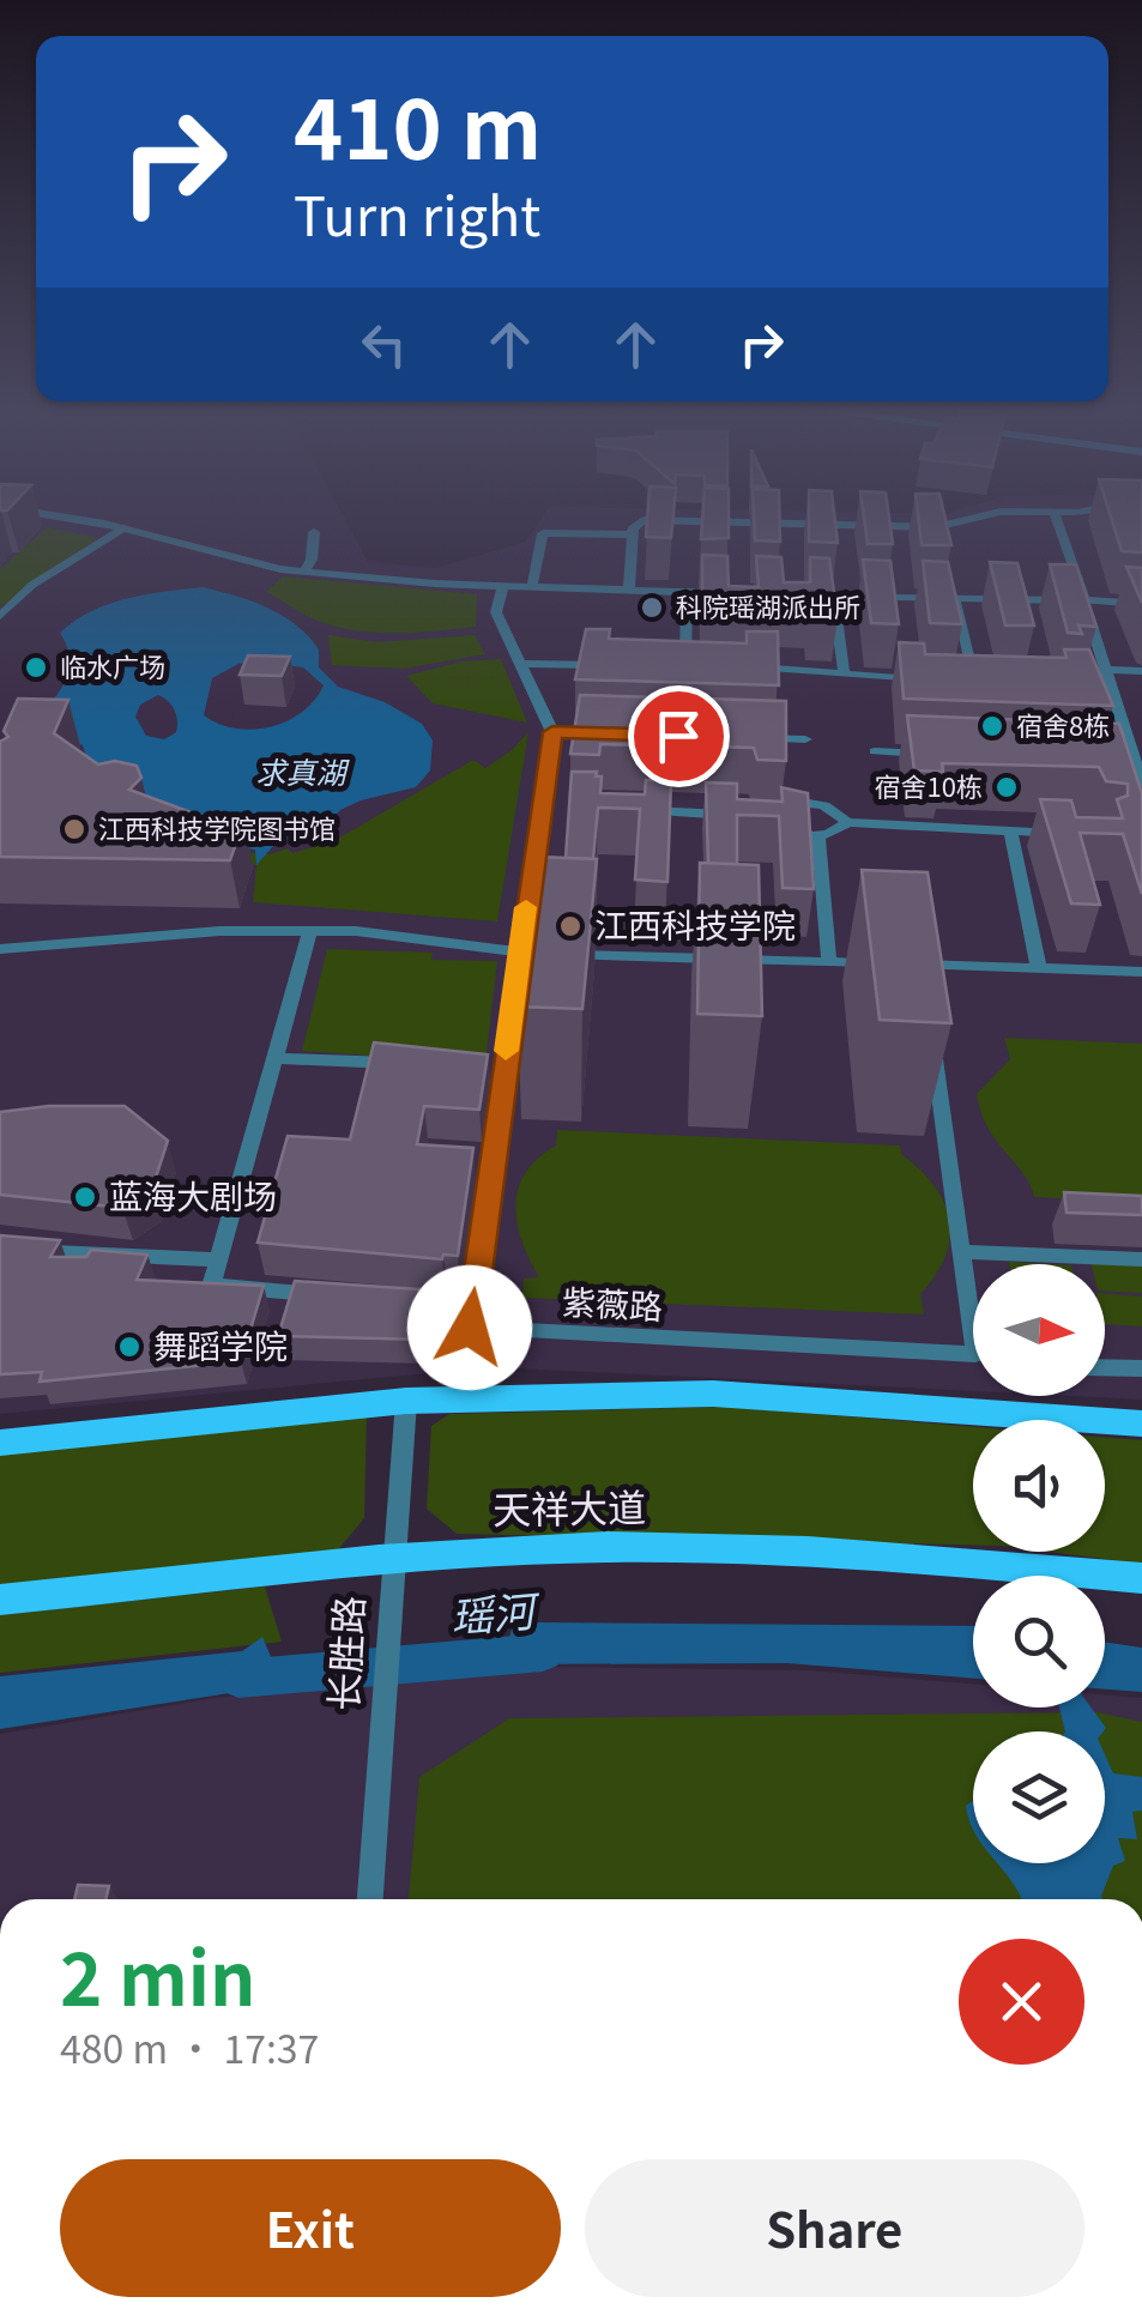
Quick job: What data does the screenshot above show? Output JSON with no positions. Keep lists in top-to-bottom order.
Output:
{
  "streets": {
    "main road": ["天祥大道"],
    "street": ["紫薇路", "长胜路"]
  },
  "crossings": [
    ["天祥大道", "长胜路"]
  ],
  "water": ["求真湖", "瑶河"],
  "places": [
    "科院瑶湖派出所",
    "临水广场",
    "宿舍8栋",
    "宿舍10栋",
    "江西科技学院图书馆",
    "江西科技学院",
    "蓝海大剧场",
    "舞蹈学院"
  ],
  "north": "right",
  "page": {
    "turn": ["410 m", "Turn right"],
    "heading": ["2 min", "480 m · 17:37"],
    "buttons": ["Exit", "Share"]
  }
}
